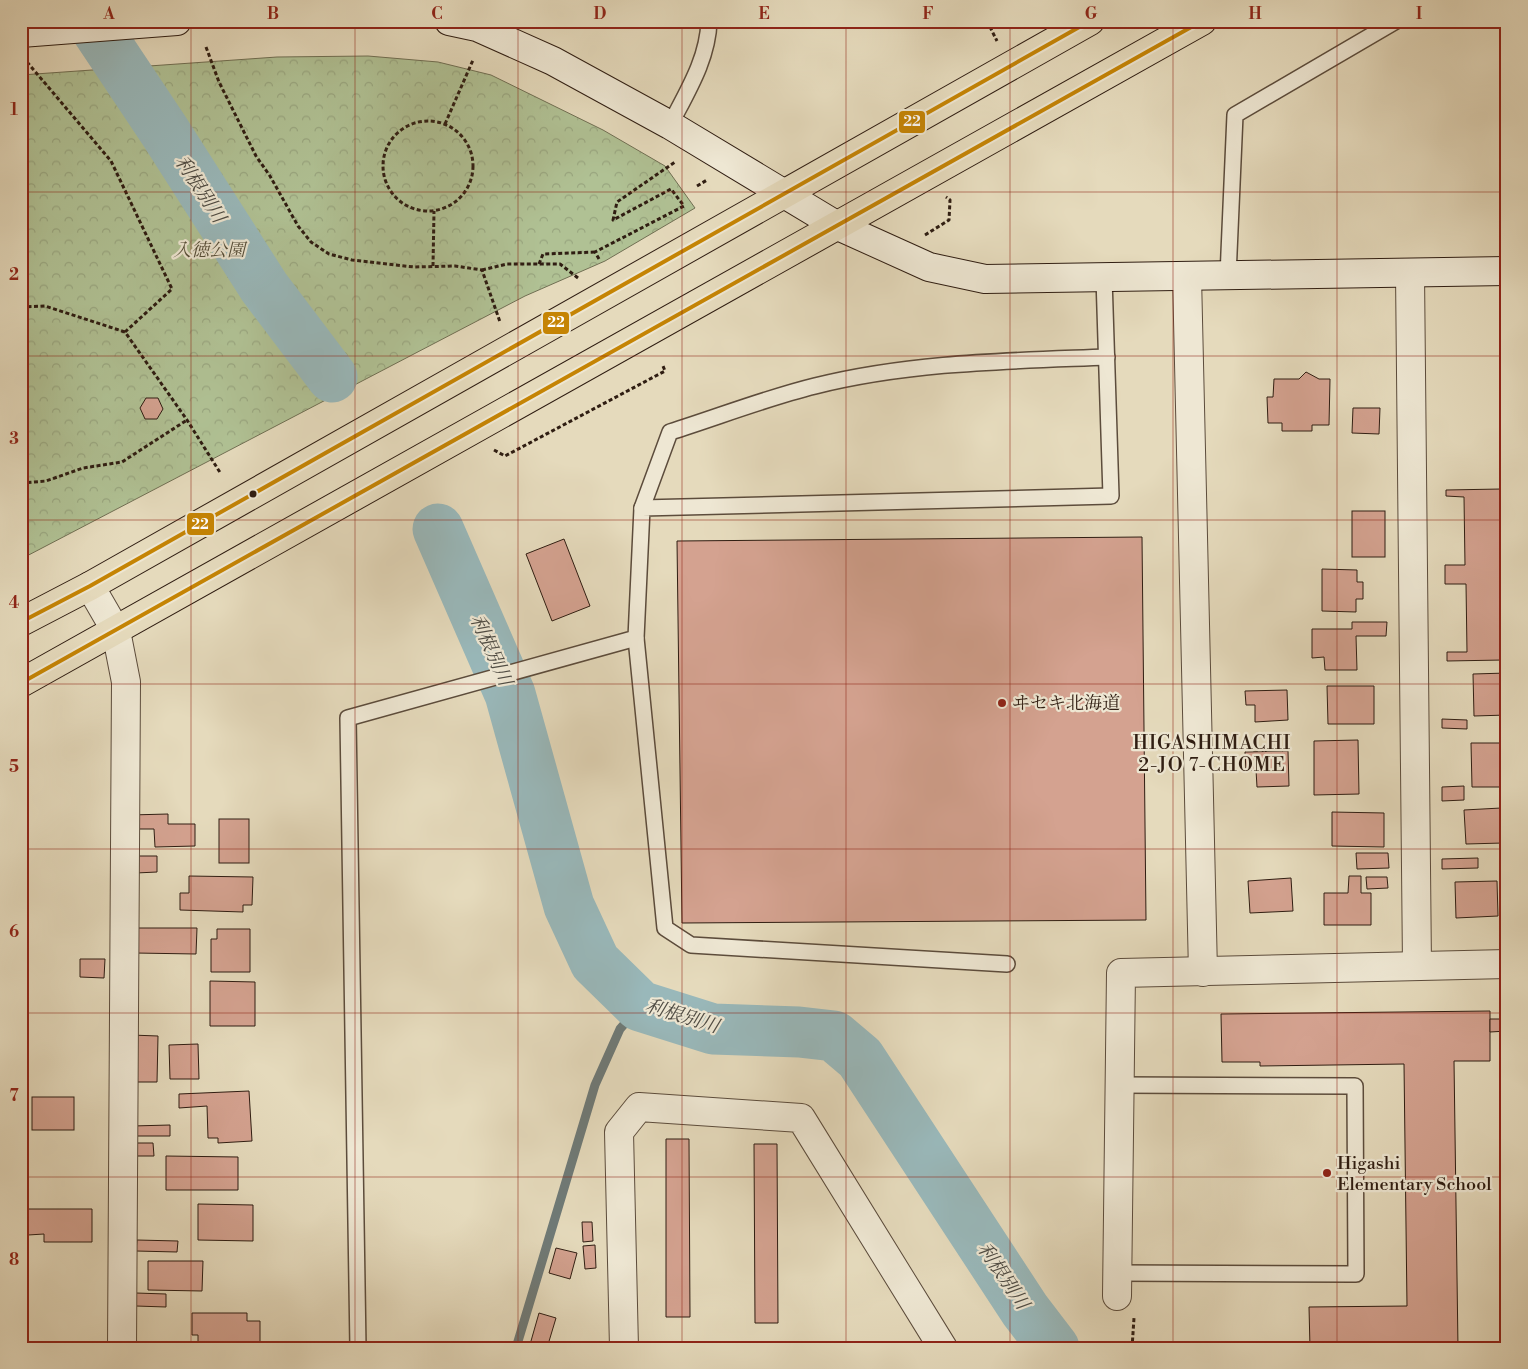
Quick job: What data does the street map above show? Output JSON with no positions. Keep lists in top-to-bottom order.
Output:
{
  "districts": ["HIGASHIMACHI 2-JO 7-CHOME"],
  "water": ["利根別川"],
  "parks": ["入徳公園"],
  "places": ["ヰセキ北海道", "Higashi Elementary School"],
  "lines": ["transit line 22"],
  "grid": {
    "columns": [
      "A",
      "B",
      "C",
      "D",
      "E",
      "F",
      "G",
      "H",
      "I"
    ],
    "rows": [
      "1",
      "2",
      "3",
      "4",
      "5",
      "6",
      "7",
      "8"
    ]
  }
}
